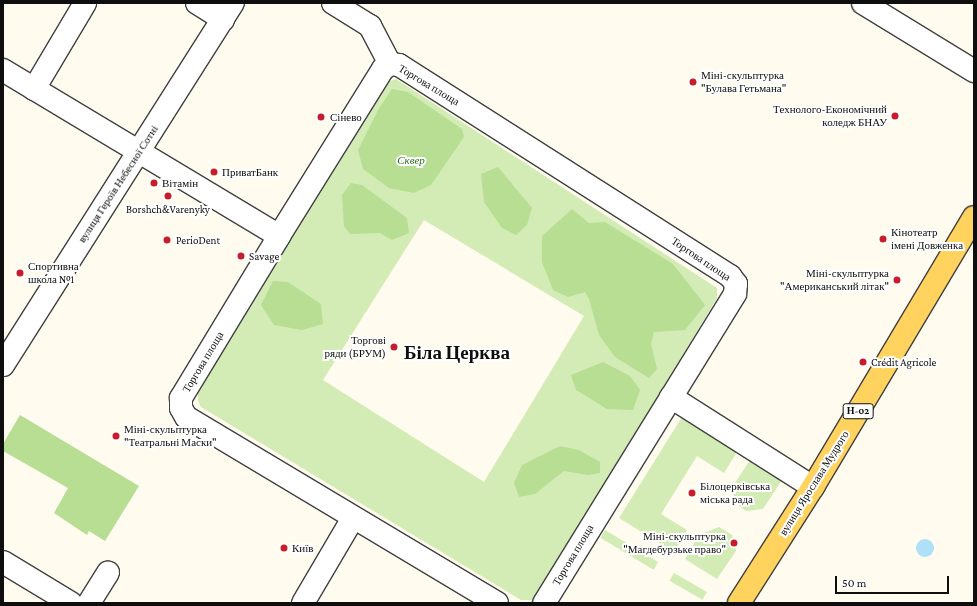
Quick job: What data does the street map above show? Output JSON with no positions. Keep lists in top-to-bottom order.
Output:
{
  "streets": {
    "main road": ["Н-02", "вулиця Ярослава Мудрого"],
    "street": ["Торгова площа", "вулиця Героїв Небесної Сотні"]
  },
  "districts": ["Біла Церква"],
  "parks": ["Сквер"],
  "places": [
    "Міні-скульптурка \"Булава Гетьмана\"",
    "Технолого-Економічний коледж БНАУ",
    "Сінево",
    "ПриватБанк",
    "Вітамін",
    "Borshch&Varenyky",
    "Кінотеатр імені Довженка",
    "PerioDent",
    "Savage",
    "Спортивна школа №1",
    "Міні-скульптурка \"Американський літак\"",
    "Торгові ряди (БРУМ)",
    "Crédit Agricole",
    "Міні-скульптурка \"Театральні Маски\"",
    "Білоцерківська міська рада",
    "Міні-скульптурка \"Магдебурзьке право\"",
    "Київ"
  ],
  "scale_bar": "50 m"
}
